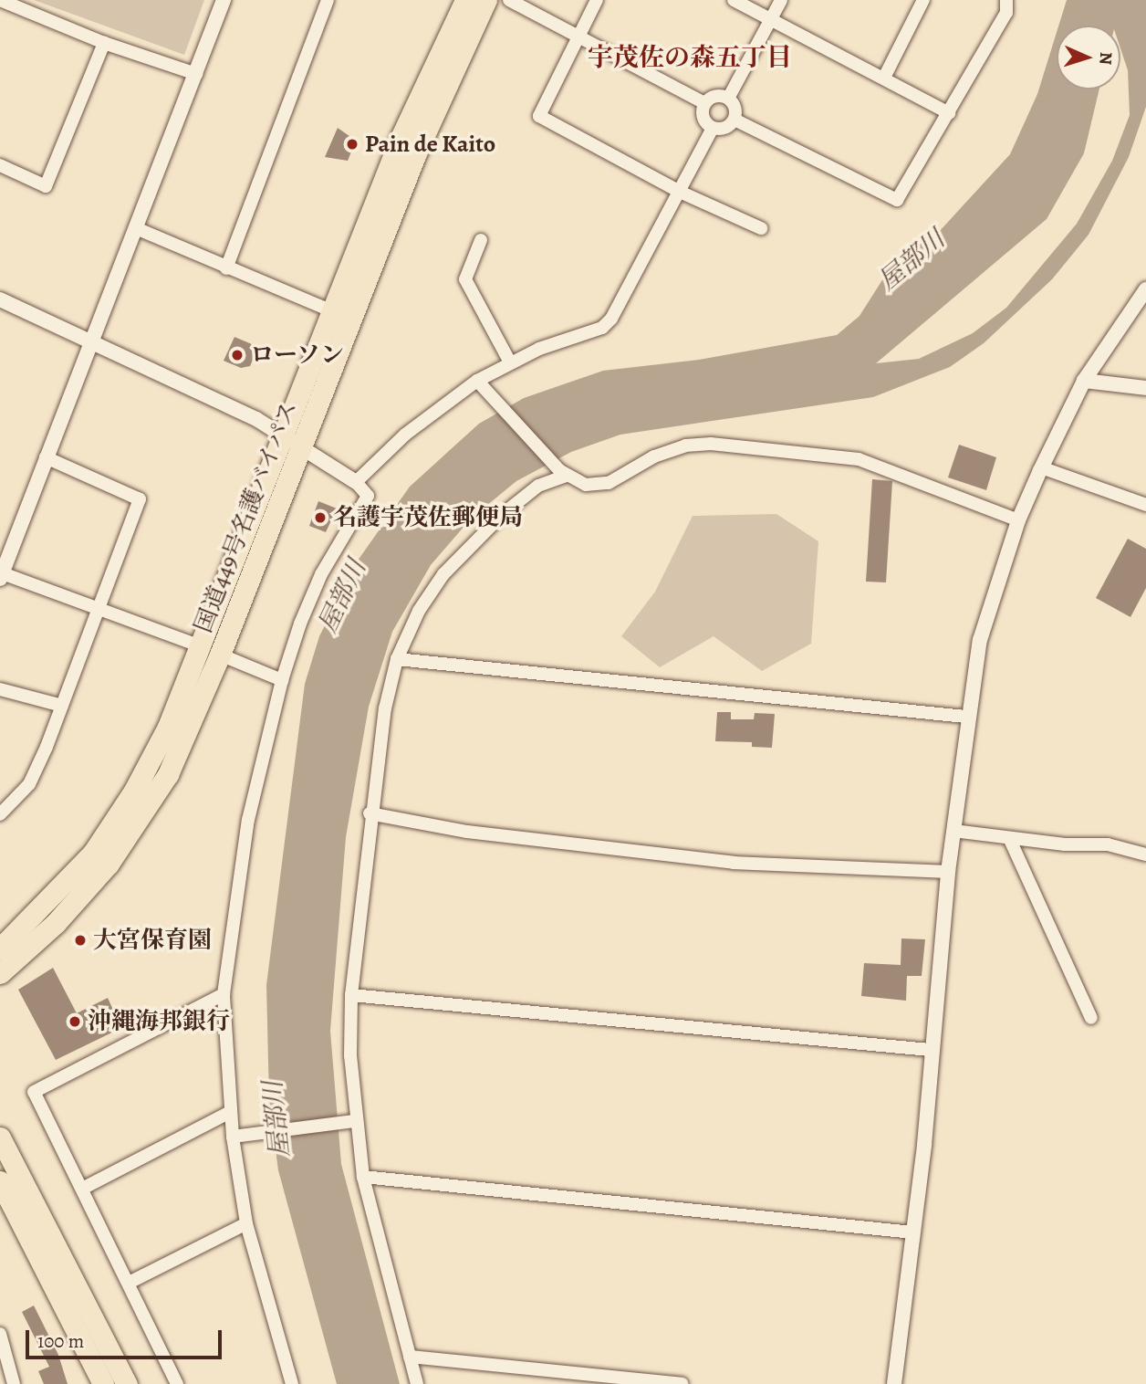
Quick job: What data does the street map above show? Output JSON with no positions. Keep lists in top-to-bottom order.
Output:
{
  "streets": {
    "highway": ["国道449号名護バイパス"]
  },
  "districts": ["宇茂佐の森五丁目"],
  "water": ["屋部川"],
  "places": [
    "Pain de Kaito",
    "ローソン",
    "名護宇茂佐郵便局",
    "大宮保育園",
    "沖縄海邦銀行"
  ],
  "scale_bar": "100 m",
  "north": "right"
}
